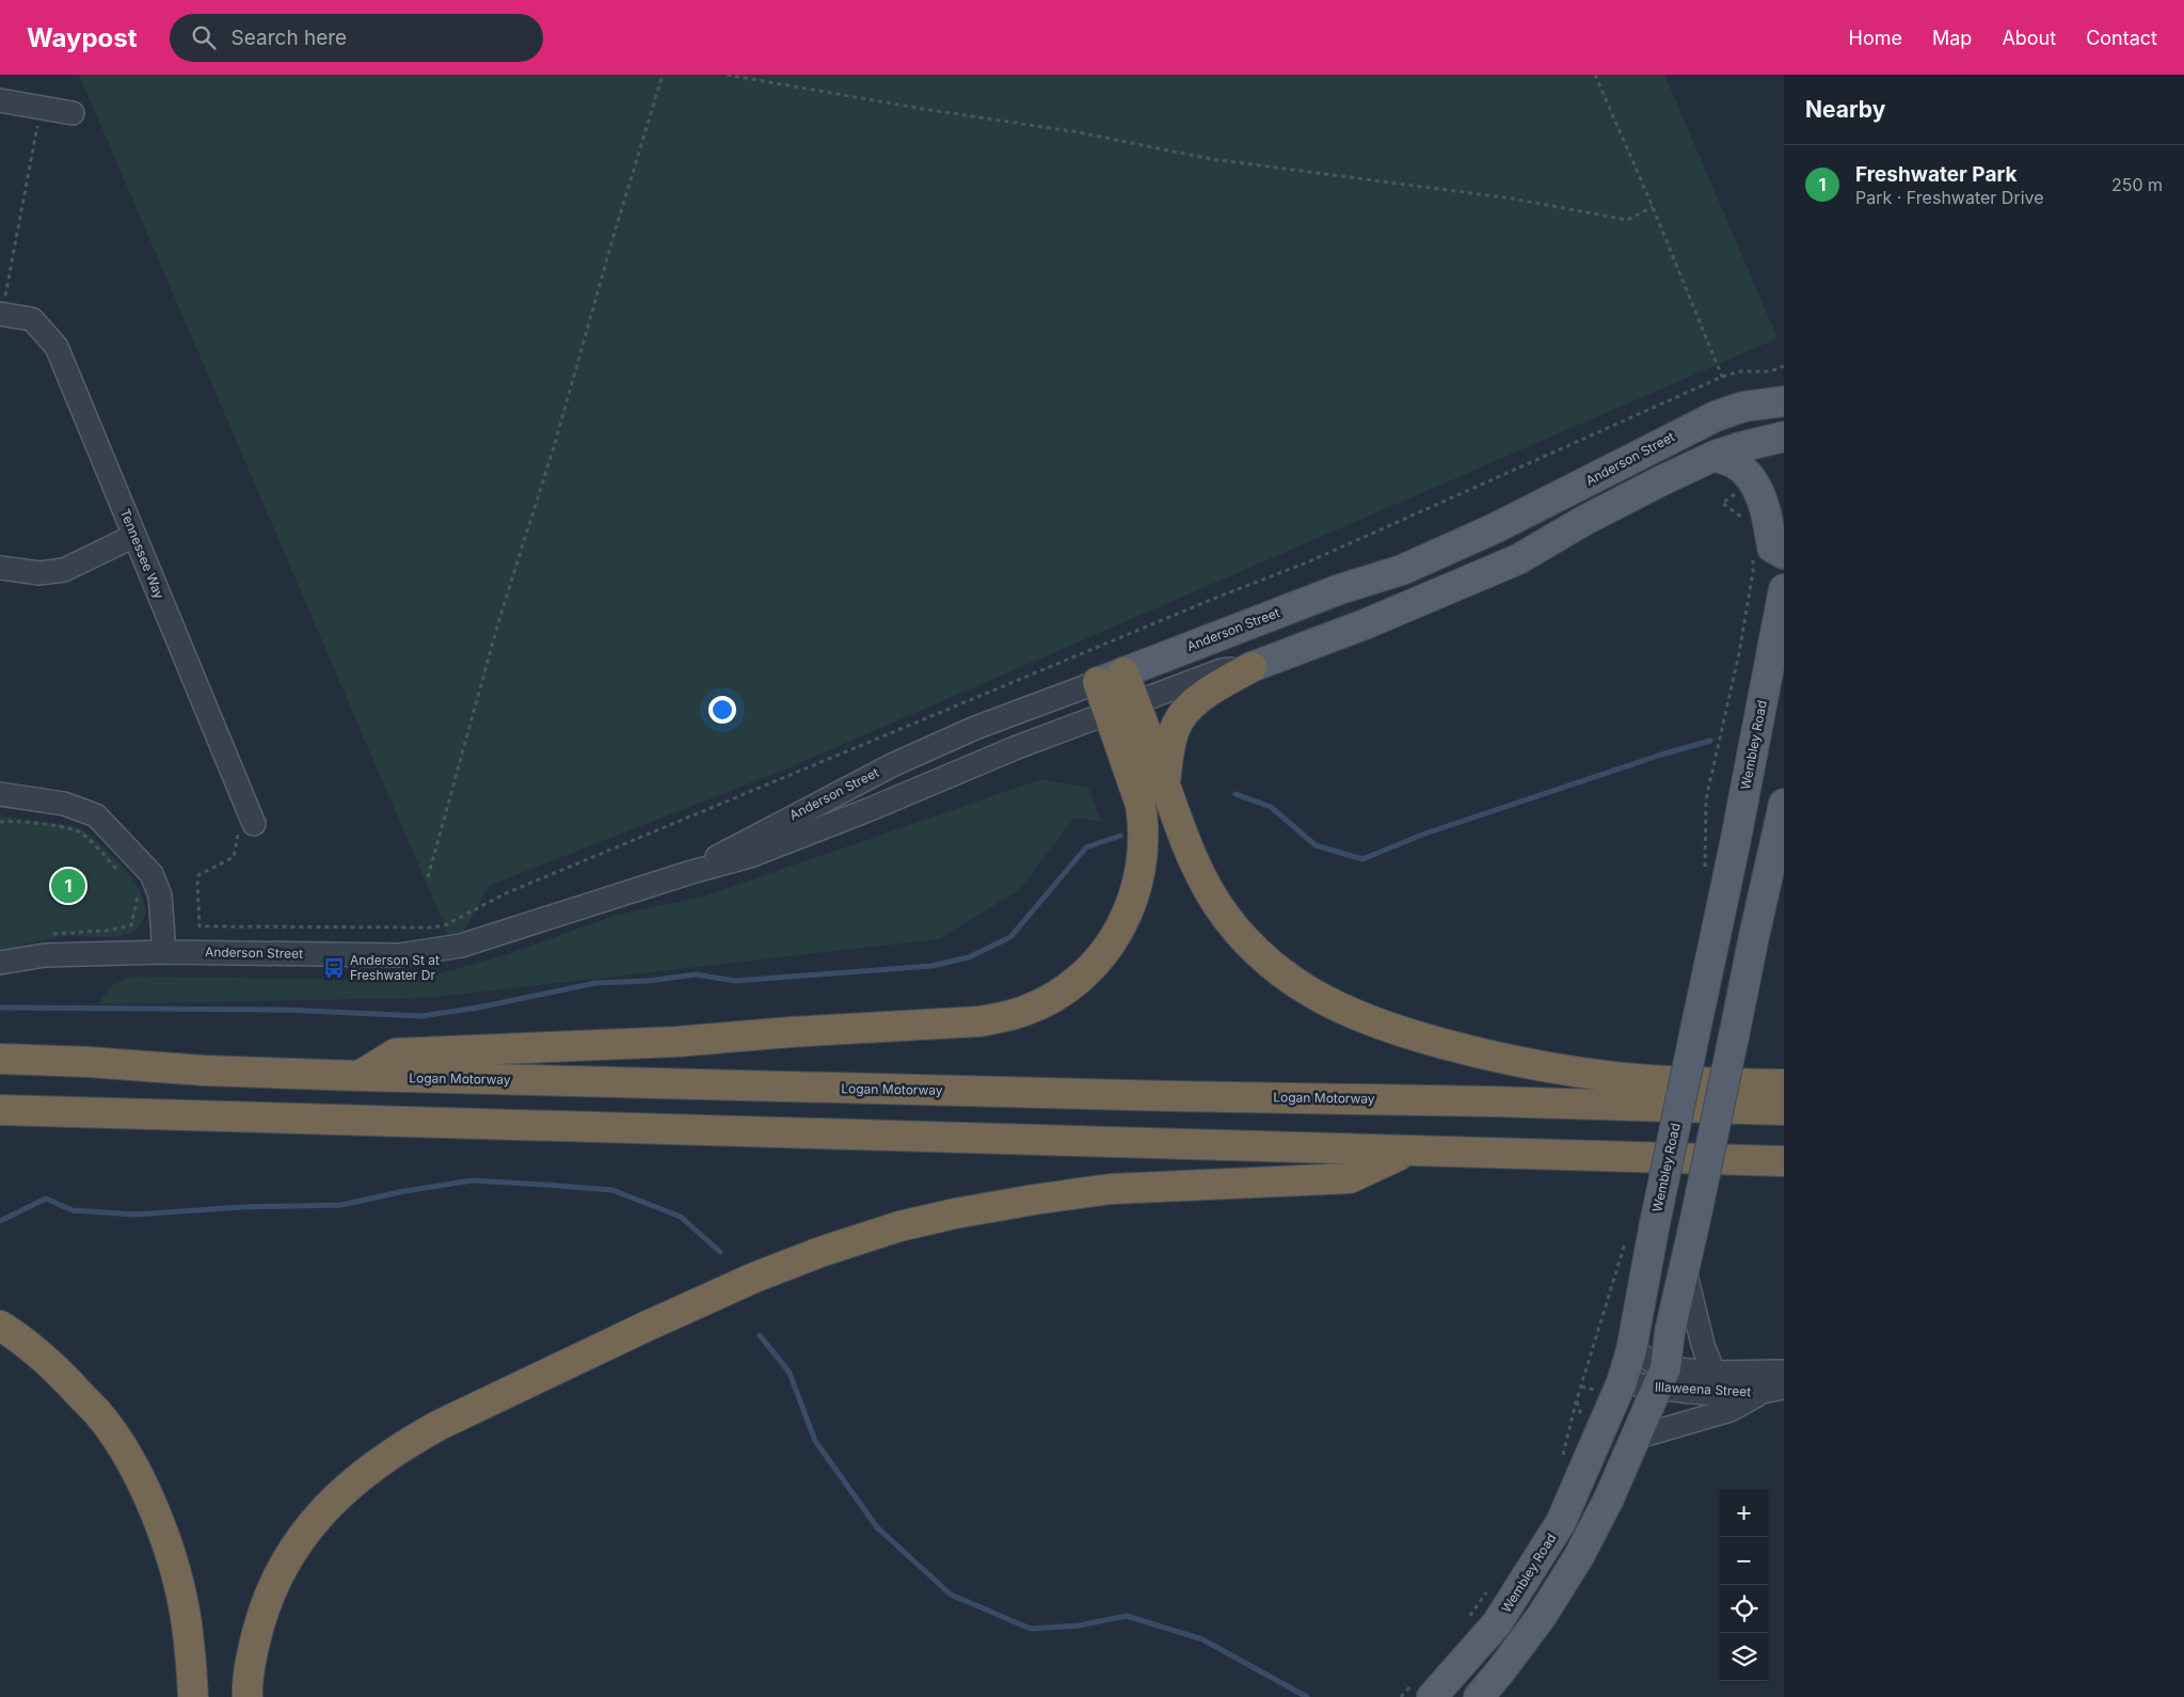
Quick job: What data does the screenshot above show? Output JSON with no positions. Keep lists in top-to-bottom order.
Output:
{
  "streets": {
    "highway": ["Logan Motorway"],
    "main road": ["Anderson Street", "Wembley Road"],
    "street": ["Tennessee Way", "Illaweena Street"]
  },
  "crossings": [
    ["Wembley Road", "Illaweena Street"]
  ],
  "places": {
    "bus stop": ["Anderson St at Freshwater Dr"]
  },
  "page": {
    "header": "Waypost",
    "search": "Search here",
    "nav": [
      "Home",
      "Map",
      "About",
      "Contact"
    ],
    "heading": "Nearby",
    "list": [
      {
        "mark": "1",
        "name": "Freshwater Park",
        "note": "Park · Freshwater Drive",
        "value": "250 m"
      }
    ],
    "pins": "1",
    "map_buttons": ["+", "−"]
  }
}
